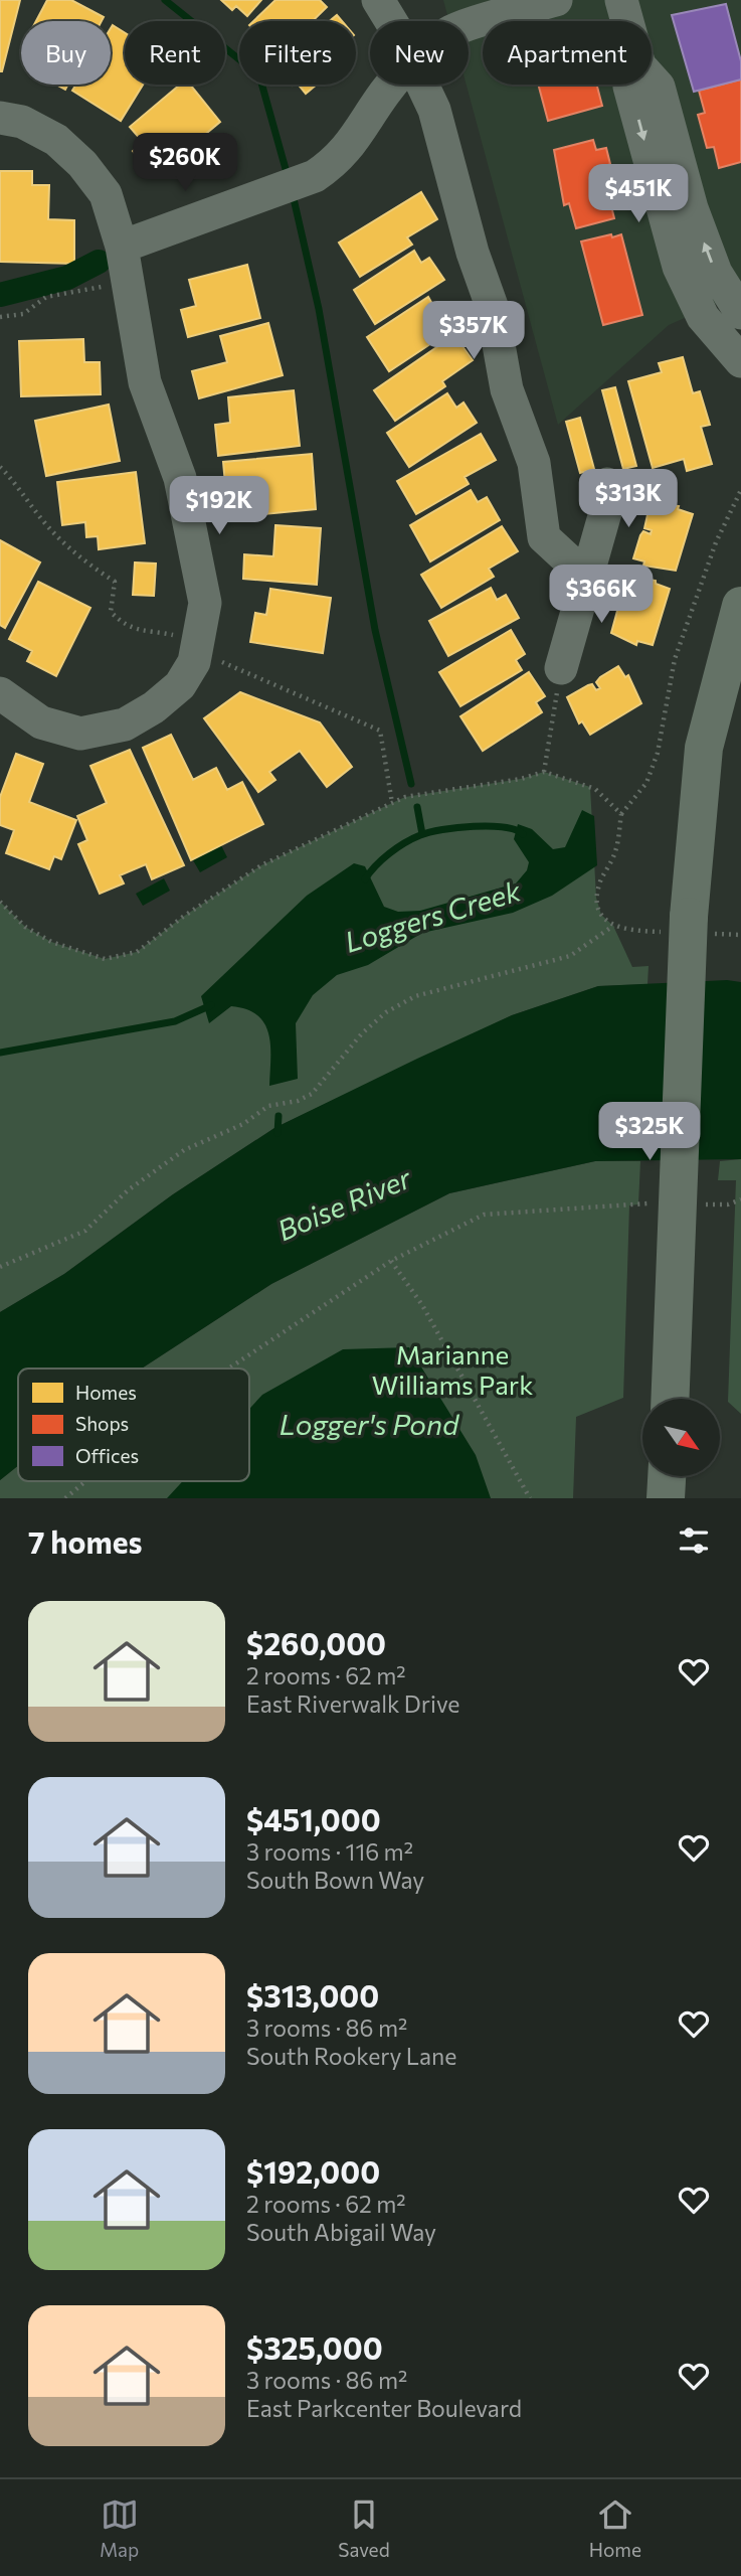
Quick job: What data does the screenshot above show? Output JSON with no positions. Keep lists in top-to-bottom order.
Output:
{
  "water": ["Loggers Creek", "Boise River", "Logger's Pond"],
  "parks": ["Marianne Williams Park"],
  "legend": ["Homes", "Shops", "Offices"],
  "north": "bottom right",
  "page": {
    "chip": [
      "Buy",
      "Rent",
      "Filters",
      "New",
      "Apartment"
    ],
    "price": [
      "$260K",
      "$451K",
      "$357K",
      "$313K",
      "$192K",
      "$366K",
      "$325K"
    ],
    "heading": "7 homes",
    "list": [
      {
        "name": "$260,000",
        "note": "2 rooms · 62 m² · East Riverwalk Drive"
      },
      {
        "name": "$451,000",
        "note": "3 rooms · 116 m² · South Bown Way"
      },
      {
        "name": "$313,000",
        "note": "3 rooms · 86 m² · South Rookery Lane"
      },
      {
        "name": "$192,000",
        "note": "2 rooms · 62 m² · South Abigail Way"
      },
      {
        "name": "$325,000",
        "note": "3 rooms · 86 m² · East Parkcenter Boulevard"
      }
    ],
    "tabs": ["Map", "Saved", "Home"]
  }
}
